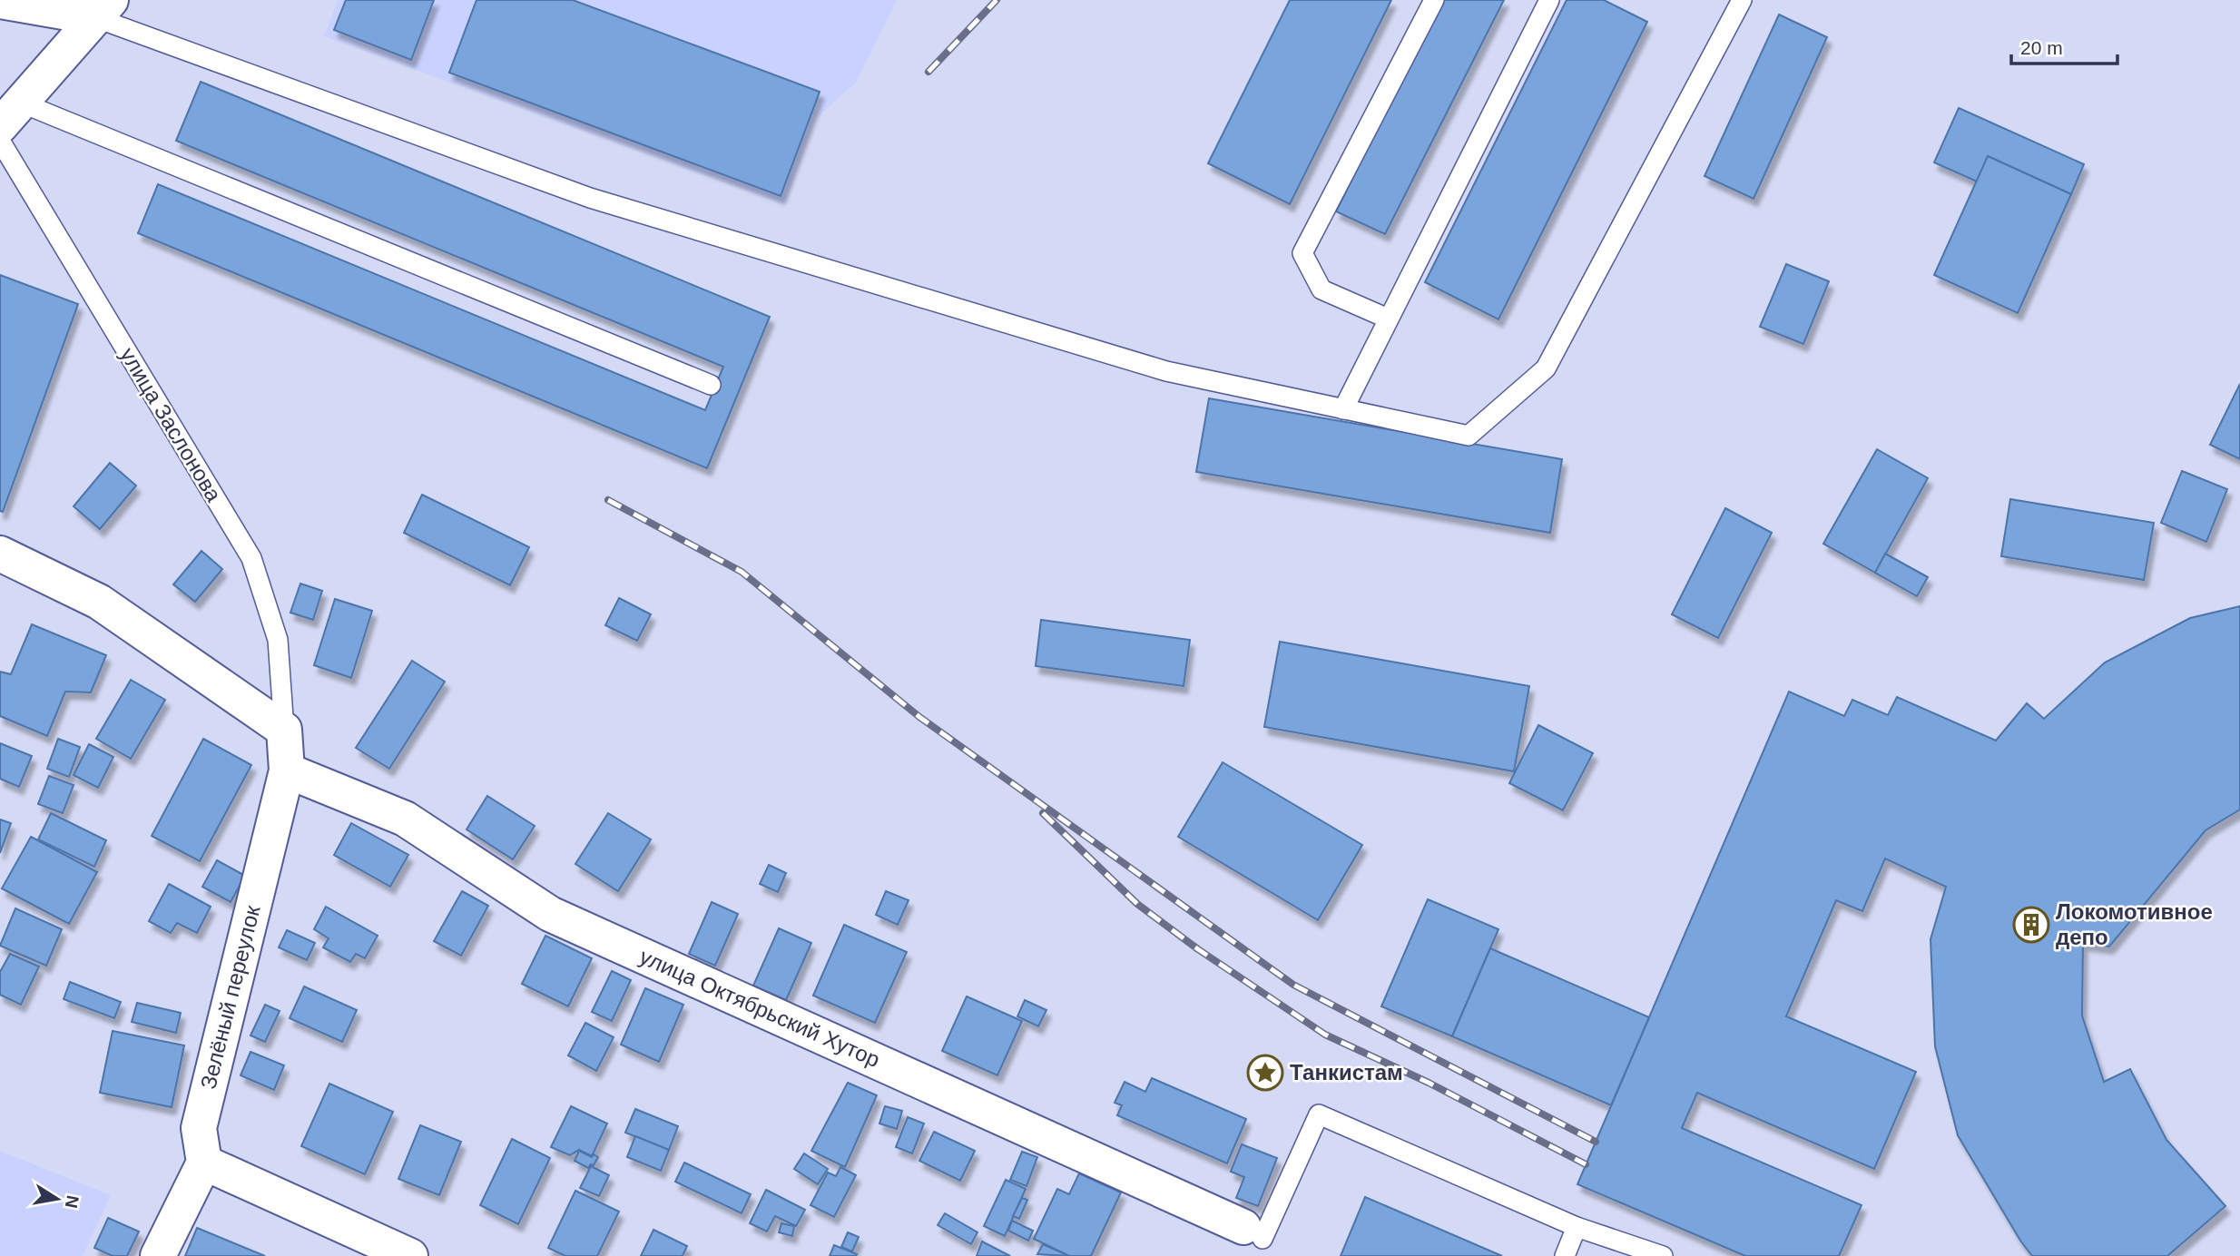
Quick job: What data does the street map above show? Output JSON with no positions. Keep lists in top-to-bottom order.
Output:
{
  "streets": {
    "street": ["Зелёный переулок", "улица Октябрьский Хутор"],
    "lane": ["улица Заслонова"]
  },
  "crossings": [
    ["улица Заслонова", "Зелёный переулок"],
    ["Зелёный переулок", "улица Октябрьский Хутор"]
  ],
  "places": {
    "building": ["Локомотивное депо"],
    "place": ["Танкистам"]
  },
  "scale_bar": "20 m",
  "north": "right"
}
